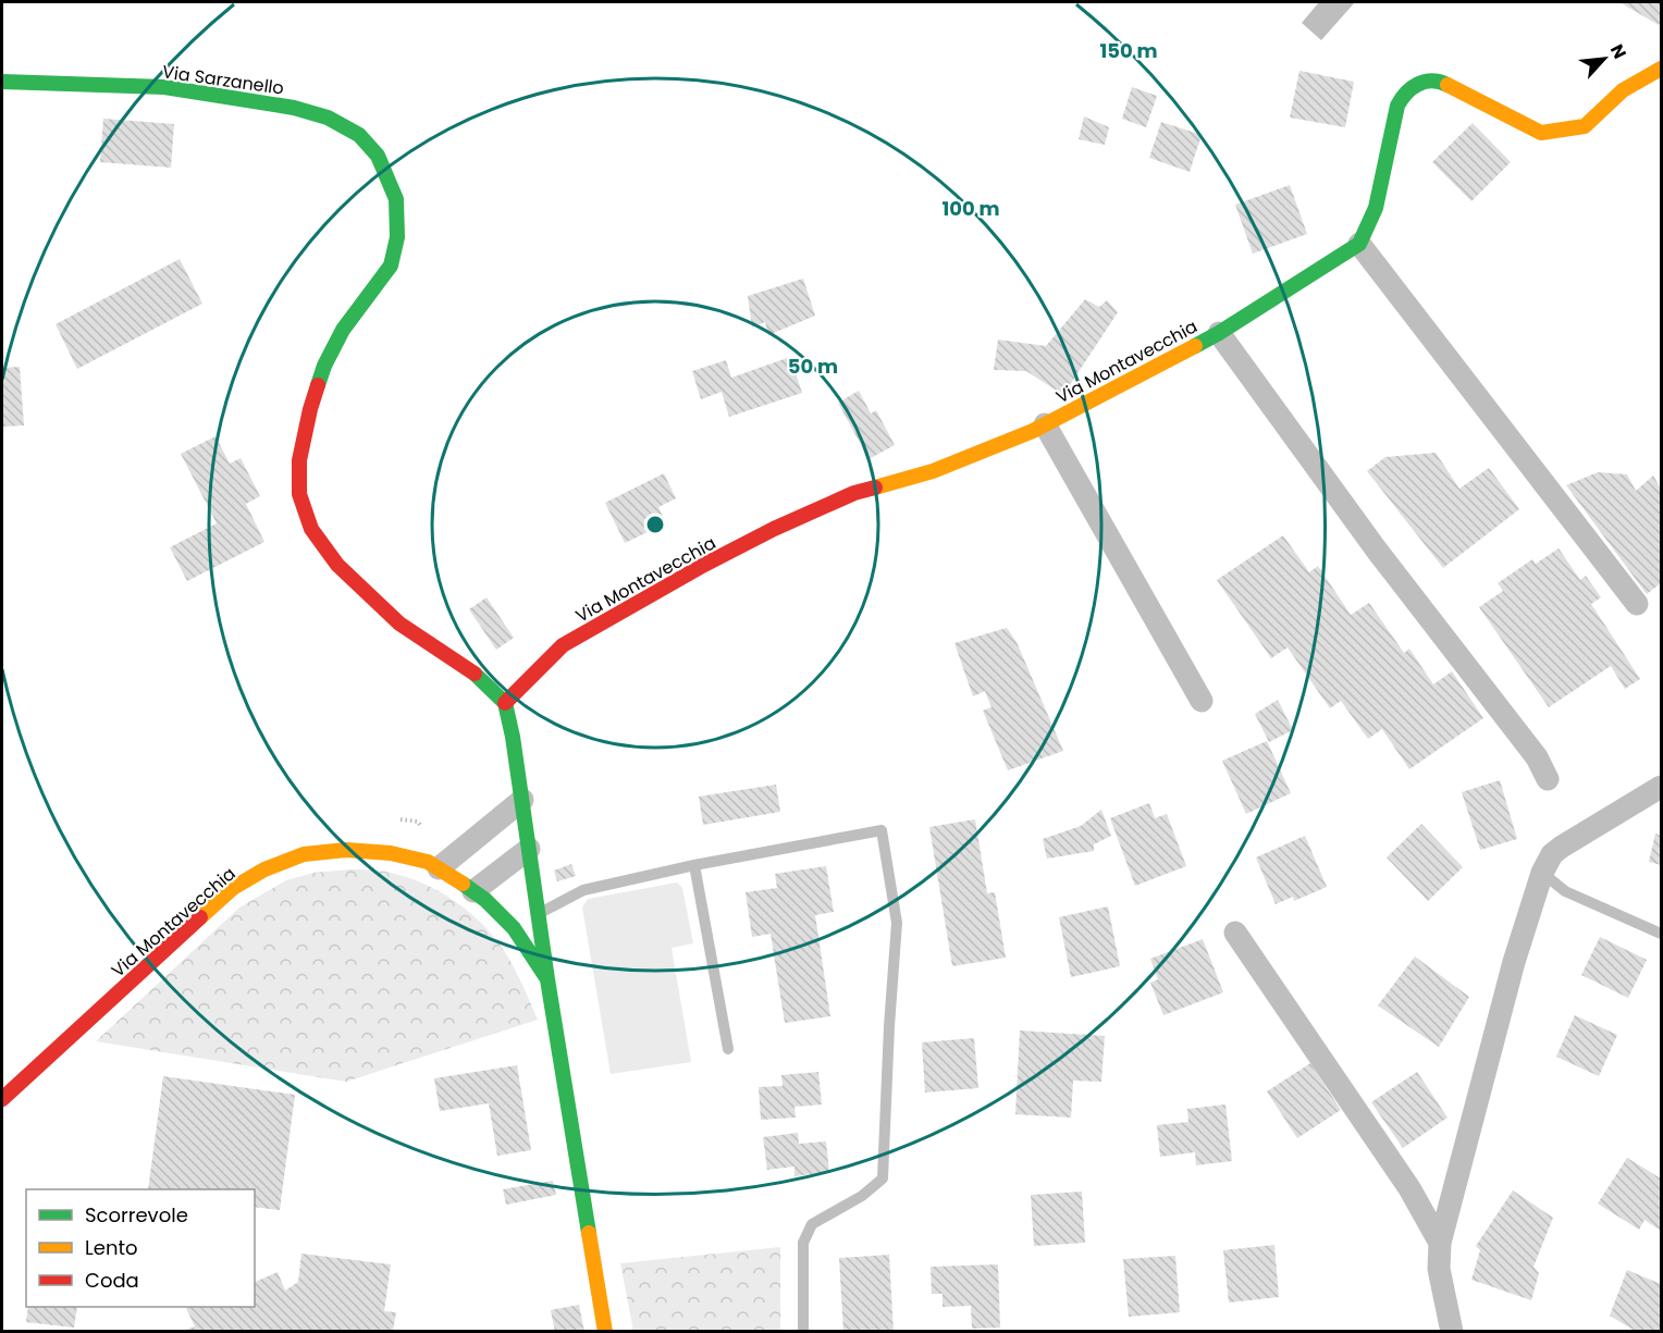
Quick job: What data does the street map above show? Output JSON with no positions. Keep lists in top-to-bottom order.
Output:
{
  "streets": {
    "street": ["Via Sarzanello", "Via Montavecchia"]
  },
  "crossings": [
    ["Via Sarzanello", "Via Montavecchia"]
  ],
  "legend": ["Scorrevole", "Lento", "Coda"],
  "north": "top right",
  "rings": ["150 m", "100 m", "50 m"]
}
